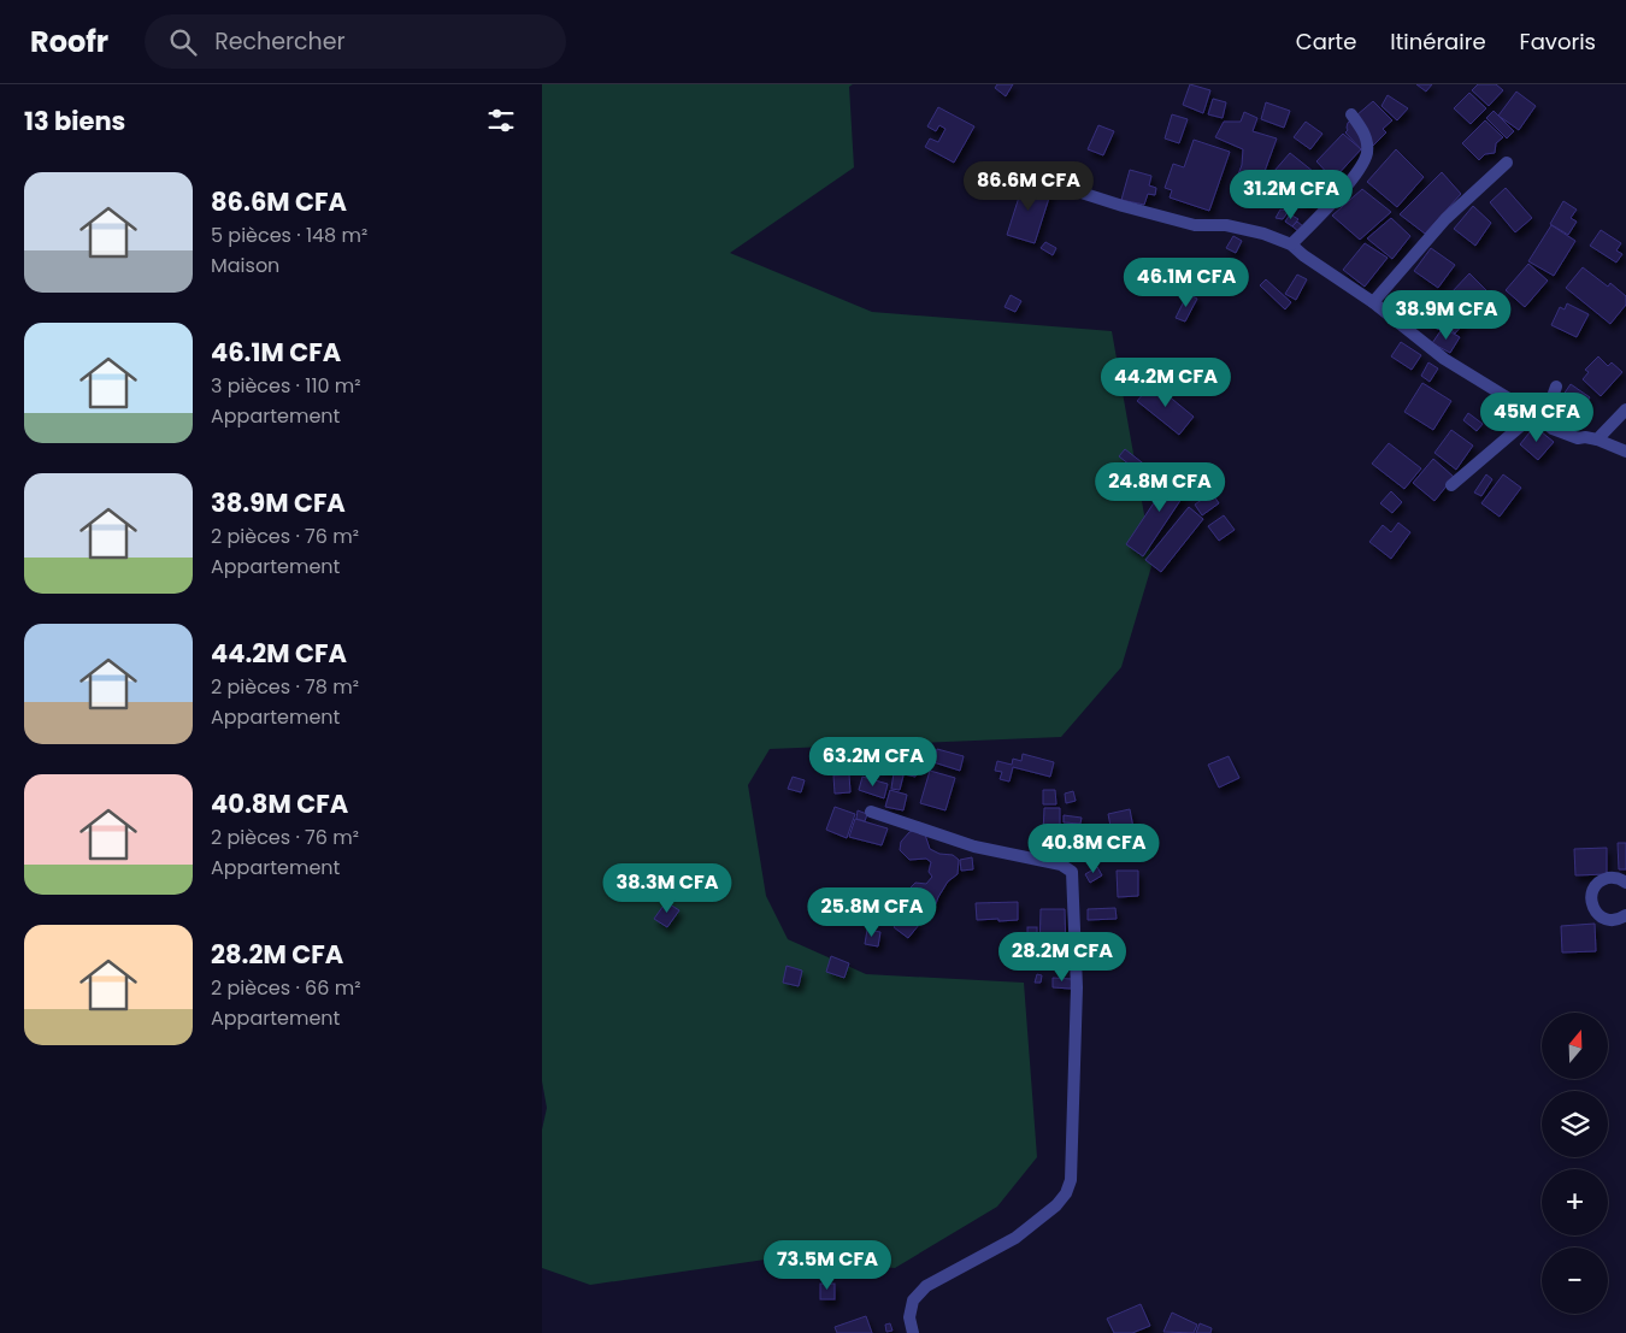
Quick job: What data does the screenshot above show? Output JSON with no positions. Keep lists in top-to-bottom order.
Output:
{
  "north": "top",
  "page": {
    "header": "Roofr",
    "search": "Rechercher",
    "nav": ["Carte", "Itinéraire", "Favoris"],
    "heading": "13 biens",
    "list": [
      {
        "name": "86.6M CFA",
        "note": "5 pièces · 148 m² · Maison"
      },
      {
        "name": "46.1M CFA",
        "note": "3 pièces · 110 m² · Appartement"
      },
      {
        "name": "38.9M CFA",
        "note": "2 pièces · 76 m² · Appartement"
      },
      {
        "name": "44.2M CFA",
        "note": "2 pièces · 78 m² · Appartement"
      },
      {
        "name": "40.8M CFA",
        "note": "2 pièces · 76 m² · Appartement"
      },
      {
        "name": "28.2M CFA",
        "note": "2 pièces · 66 m² · Appartement"
      }
    ],
    "price": [
      "86.6M CFA",
      "31.2M CFA",
      "46.1M CFA",
      "38.9M CFA",
      "44.2M CFA",
      "45M CFA",
      "24.8M CFA",
      "63.2M CFA",
      "40.8M CFA",
      "38.3M CFA",
      "25.8M CFA",
      "28.2M CFA",
      "73.5M CFA"
    ],
    "map_buttons": ["+", "−"]
  }
}
